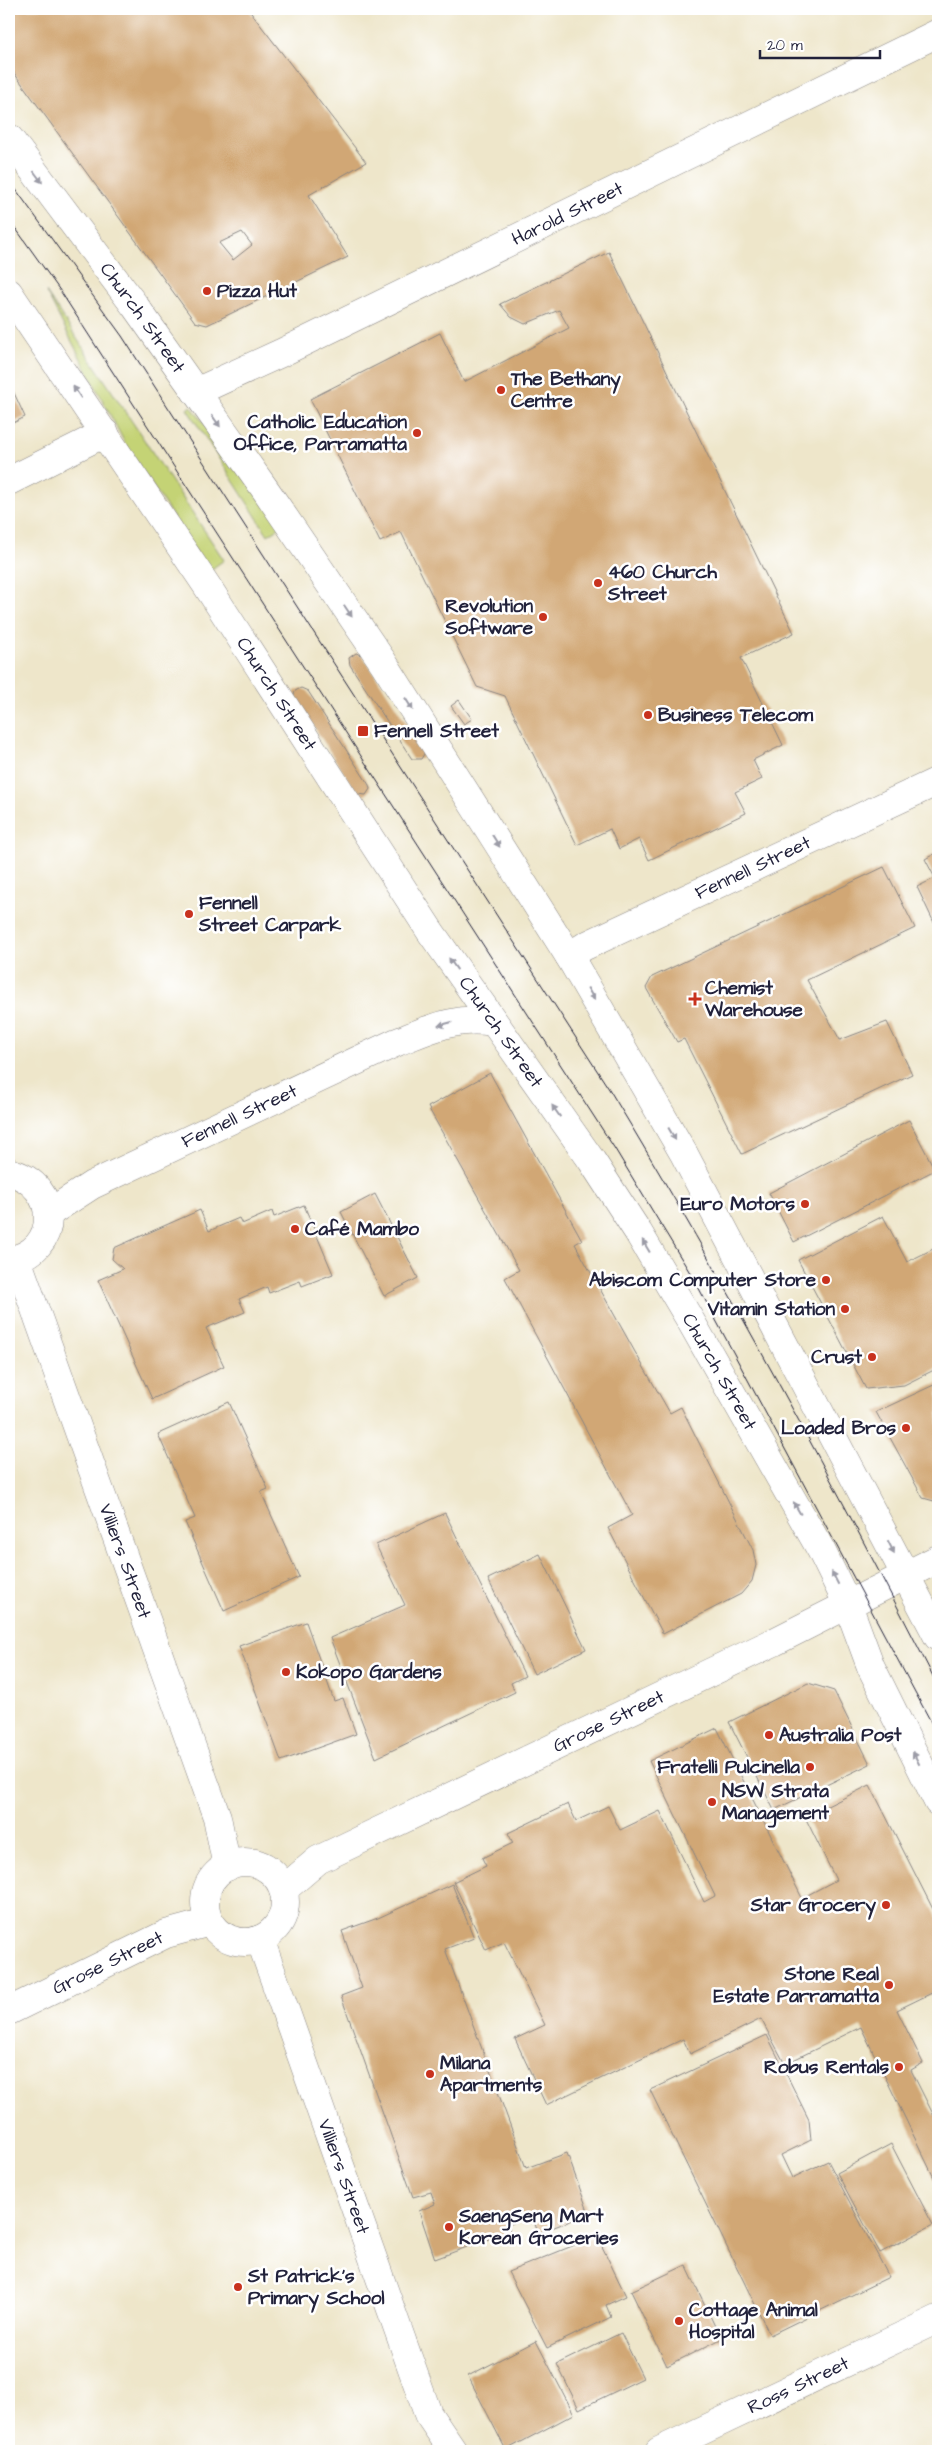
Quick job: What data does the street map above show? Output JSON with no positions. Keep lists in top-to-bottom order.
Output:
{
  "streets": {
    "street": [
      "Harold Street",
      "Church Street",
      "Fennell Street",
      "Villiers Street",
      "Grose Street",
      "Ross Street"
    ]
  },
  "crossings": [
    ["Harold Street", "Church Street"],
    ["Church Street", "Fennell Street"],
    ["Church Street", "Grose Street"],
    ["Villiers Street", "Grose Street"]
  ],
  "one_way": ["Fennell Street"],
  "places": {
    "other": [
      "Pizza Hut",
      "The Bethany Centre",
      "Catholic Education Office, Parramatta",
      "460 Church Street",
      "Revolution Software",
      "Business Telecom",
      "Fennell Street Carpark",
      "Euro Motors",
      "Café Mambo",
      "Abiscom Computer Store",
      "Vitamin Station",
      "Crust",
      "Loaded Bros",
      "Kokopo Gardens",
      "Australia Post",
      "Fratelli Pulcinella",
      "NSW Strata Management",
      "Star Grocery",
      "Stone Real Estate Parramatta",
      "Robus Rentals",
      "Milana Apartments",
      "SaengSeng Mart Korean Groceries",
      "St Patrick's Primary School",
      "Cottage Animal Hospital"
    ],
    "transit": ["Fennell Street"],
    "health": ["Chemist Warehouse"]
  },
  "scale_bar": "20 m"
}
